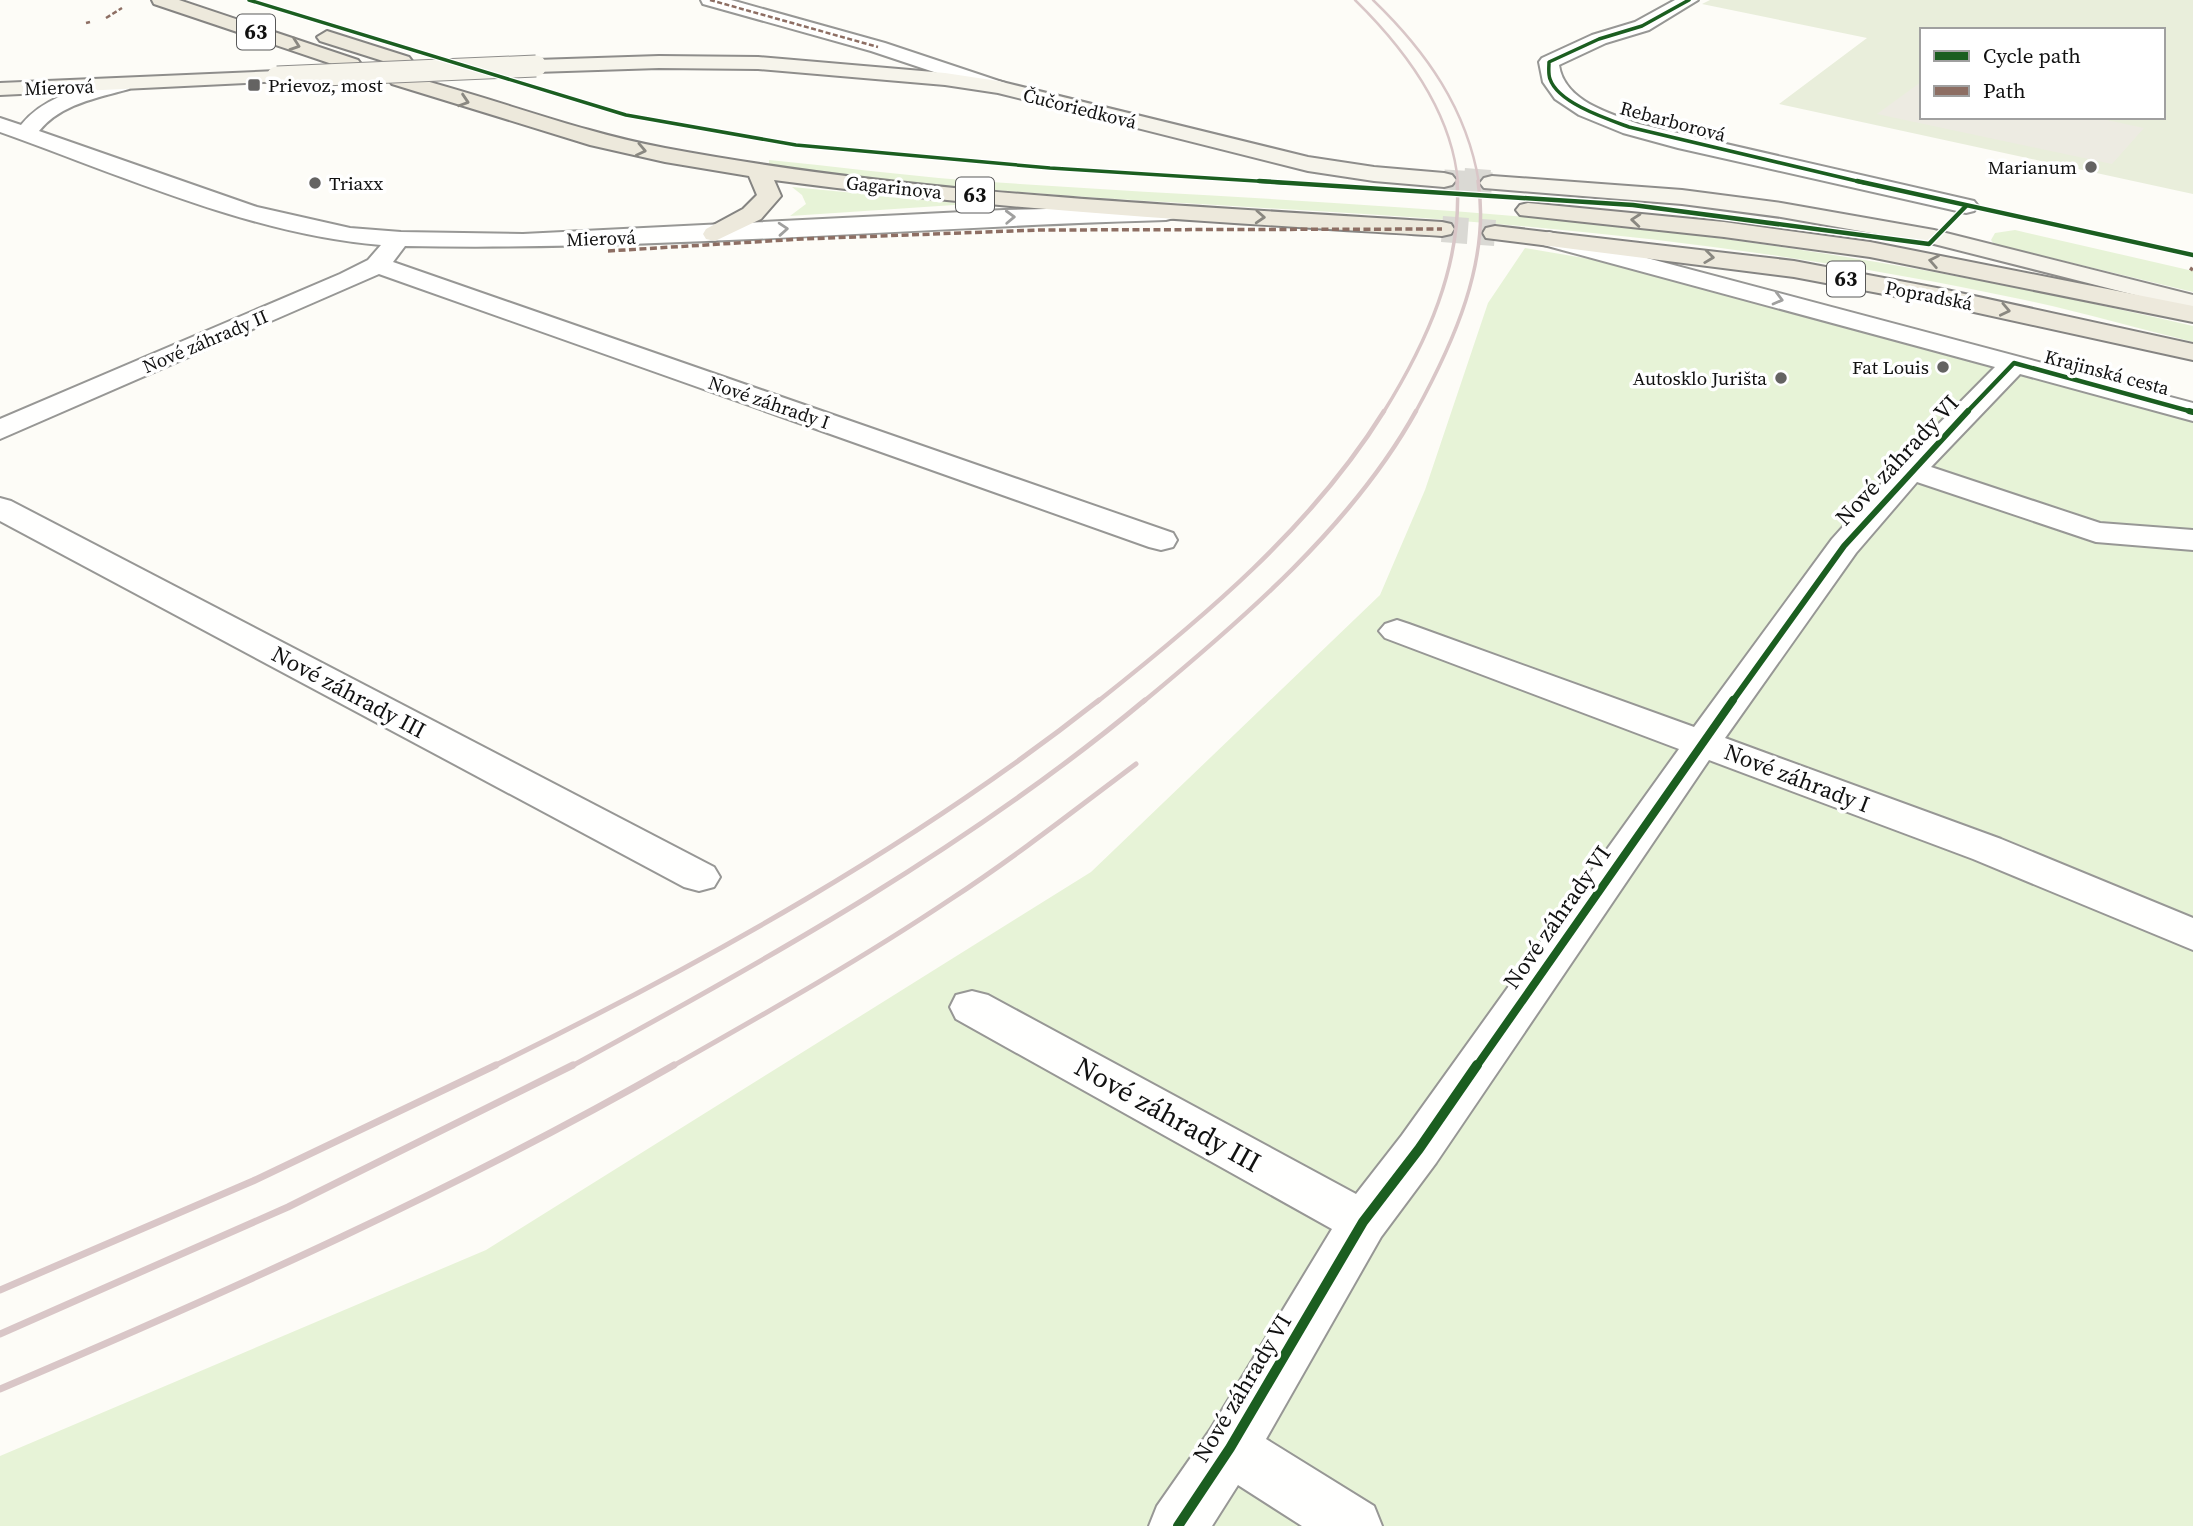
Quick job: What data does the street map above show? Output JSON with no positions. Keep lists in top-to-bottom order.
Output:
{
  "streets": {
    "main road": ["63", "Gagarinova", "Popradská"],
    "street": [
      "Mierová",
      "Čučoriedková",
      "Rebarborová",
      "Nové záhrady II",
      "Krajinská cesta",
      "Nové záhrady I",
      "Nové záhrady VI",
      "Nové záhrady III"
    ]
  },
  "crossings": [
    ["Mierová", "Čučoriedková"],
    ["Mierová", "Gagarinova"],
    ["Mierová", "Nové záhrady II"],
    ["Popradská", "Krajinská cesta"],
    ["Nové záhrady II", "Nové záhrady I"],
    ["Krajinská cesta", "Nové záhrady VI"],
    ["Nové záhrady I", "Nové záhrady VI"],
    ["Nové záhrady VI", "Nové záhrady III"]
  ],
  "places": {
    "transit": ["Prievoz, most"],
    "other": [
      "Marianum",
      "Triaxx",
      "Fat Louis",
      "Autosklo Jurišta"
    ]
  },
  "legend": ["Cycle path", "Path"]
}
